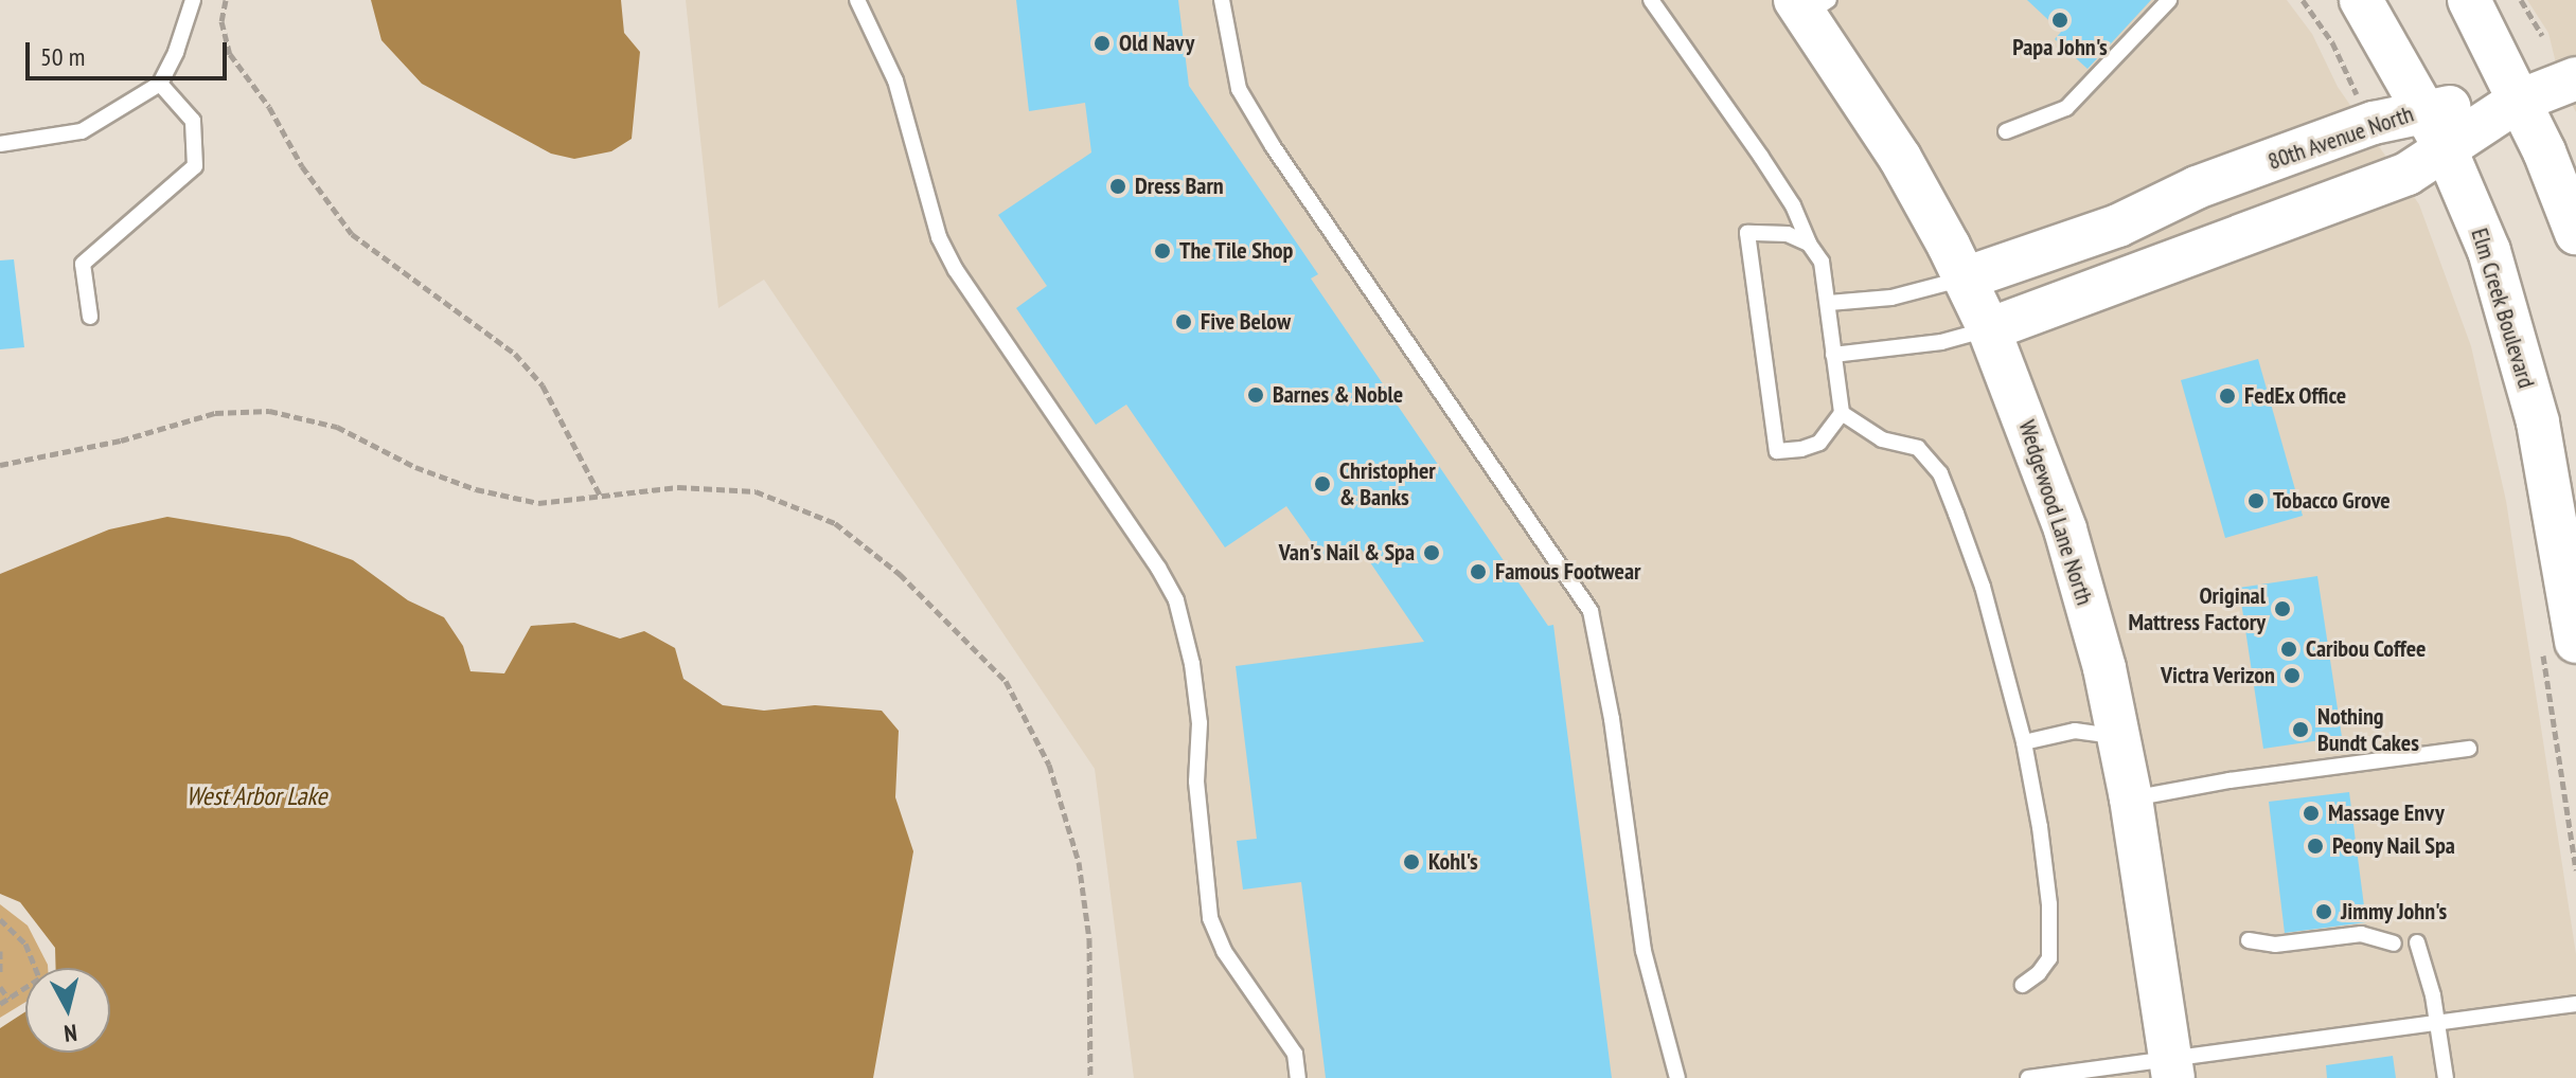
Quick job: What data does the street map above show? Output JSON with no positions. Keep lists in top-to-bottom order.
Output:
{
  "streets": {
    "street": ["80th Avenue North", "Elm Creek Boulevard", "Wedgewood Lane North"]
  },
  "crossings": [
    ["80th Avenue North", "Elm Creek Boulevard"],
    ["80th Avenue North", "Wedgewood Lane North"]
  ],
  "water": ["West Arbor Lake"],
  "places": [
    "Papa John's",
    "Old Navy",
    "Dress Barn",
    "The Tile Shop",
    "Five Below",
    "Barnes & Noble",
    "FedEx Office",
    "Christopher & Banks",
    "Tobacco Grove",
    "Van's Nail & Spa",
    "Famous Footwear",
    "Original Mattress Factory",
    "Caribou Coffee",
    "Victra Verizon",
    "Nothing Bundt Cakes",
    "Massage Envy",
    "Peony Nail Spa",
    "Kohl's",
    "Jimmy John's"
  ],
  "scale_bar": "50 m",
  "north": "bottom"
}
